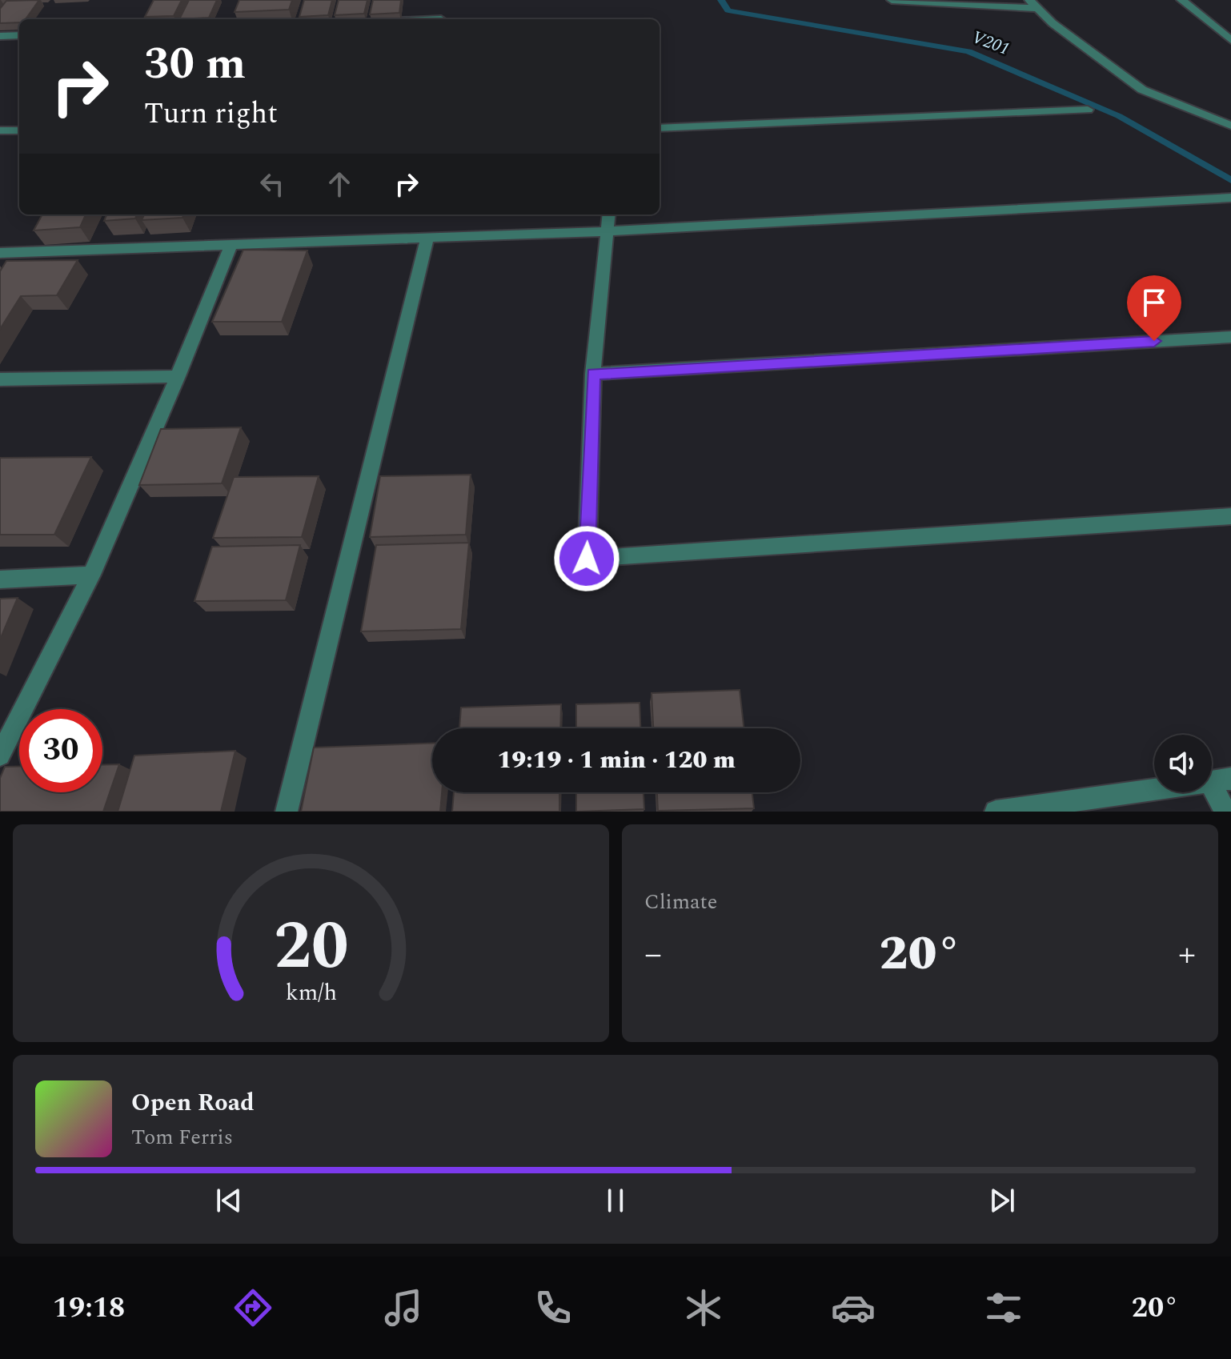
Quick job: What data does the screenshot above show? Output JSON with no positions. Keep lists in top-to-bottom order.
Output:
{
  "water": ["V201"],
  "page": {
    "turn": ["30 m", "Turn right"],
    "limit": "30",
    "trip": "19:19 · 1 min · 120 m",
    "tile": "Climate",
    "heat": ["−", "20°", "+"],
    "song": ["Open Road", "Tom Ferris"],
    "tabs": ["19:18", "20°"],
    "gauge": ["20", "km/h"]
  }
}
